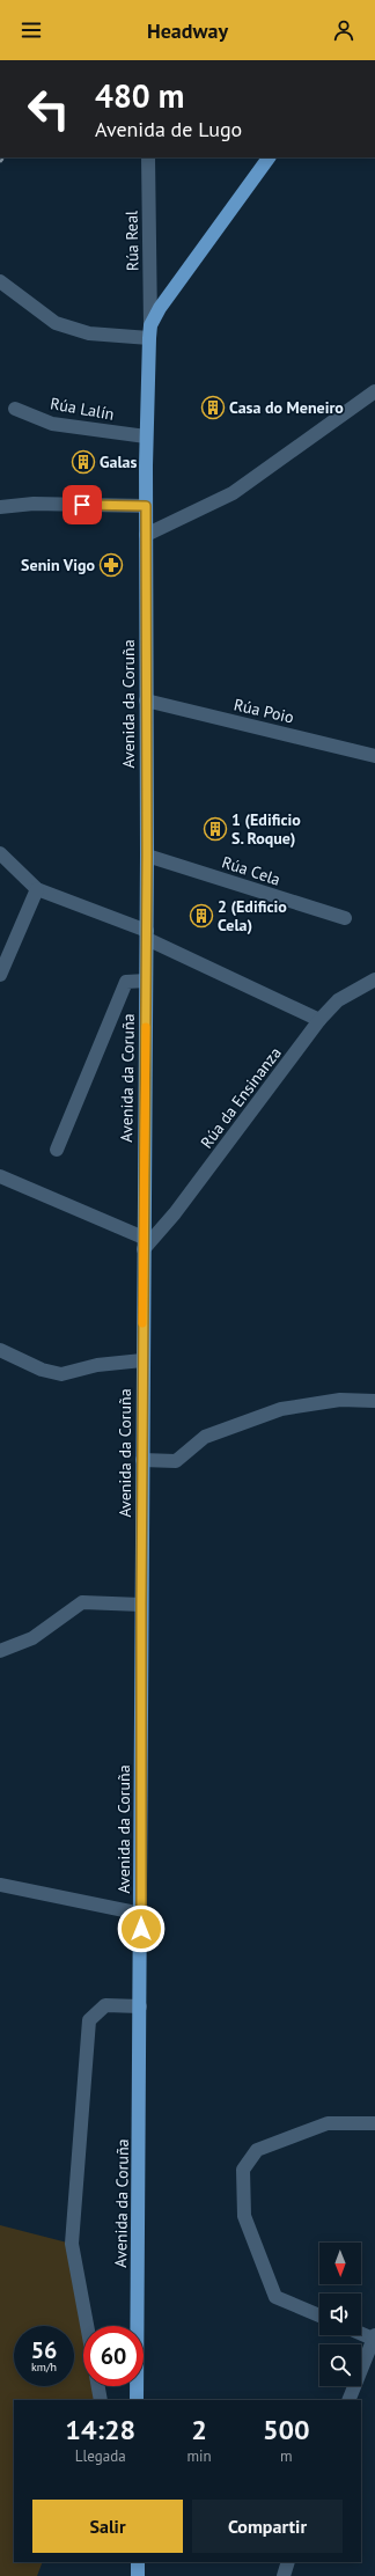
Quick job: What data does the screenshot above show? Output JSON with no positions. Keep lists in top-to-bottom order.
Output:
{
  "streets": {
    "main road": ["Avenida da Coruña"],
    "street": [
      "Rúa Real",
      "Rúa Lalín",
      "Rúa Poio",
      "Rúa Cela",
      "Rúa da Ensinanza"
    ]
  },
  "crossings": [
    ["Rúa Real", "Avenida da Coruña"],
    ["Rúa Lalín", "Avenida da Coruña"],
    ["Avenida da Coruña", "Rúa Poio"],
    ["Avenida da Coruña", "Rúa Cela"],
    ["Avenida da Coruña", "Rúa da Ensinanza"]
  ],
  "places": {
    "building": [
      "Casa do Meneiro",
      "Galas",
      "1 (Edificio S. Roque)",
      "2 (Edificio Cela)"
    ],
    "pharmacy": ["Senin Vigo"]
  },
  "north": "bottom",
  "page": {
    "header": "Headway",
    "turn": ["480 m", "Avenida de Lugo"],
    "speed": "56 km/h",
    "limit": "60",
    "eta": [
      "14:28",
      "Llegada",
      "2",
      "min",
      "500",
      "m"
    ],
    "buttons": ["Salir", "Compartir"]
  }
}
